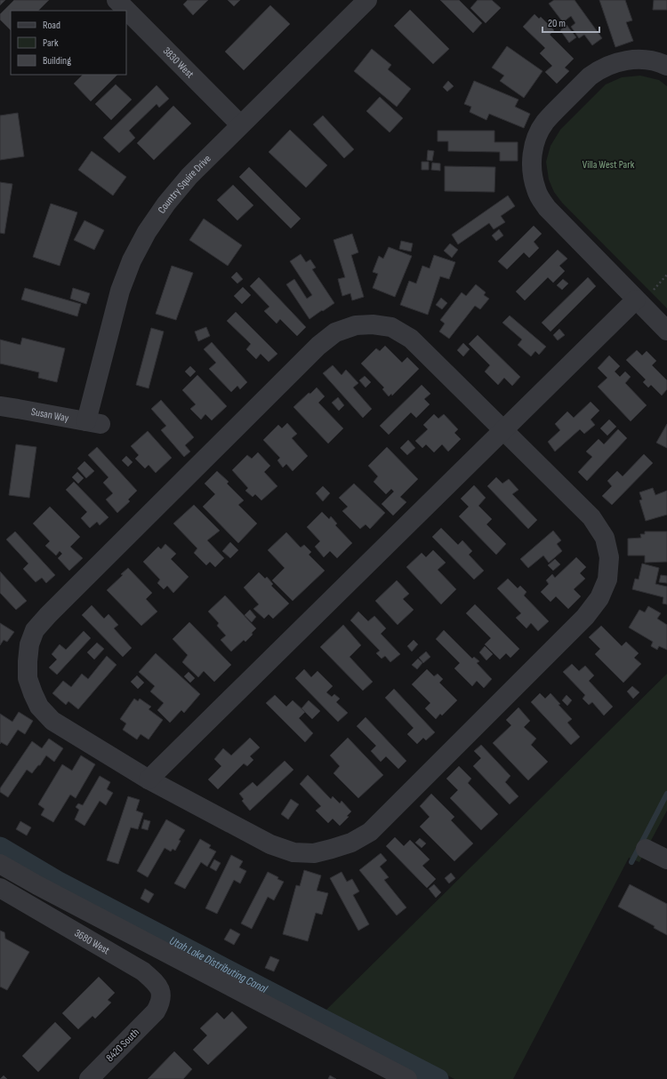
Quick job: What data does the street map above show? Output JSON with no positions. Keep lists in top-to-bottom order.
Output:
{
  "streets": {
    "street": [
      "3830 West",
      "Country Squire Drive",
      "Susan Way",
      "3680 West",
      "8420 South"
    ]
  },
  "crossings": [
    ["3830 West", "Country Squire Drive"],
    ["Country Squire Drive", "Susan Way"],
    ["3680 West", "8420 South"]
  ],
  "water": ["Utah Lake Distributing Canal"],
  "parks": ["Villa West Park"],
  "legend": ["Road", "Park", "Building"],
  "scale_bar": "20 m"
}
